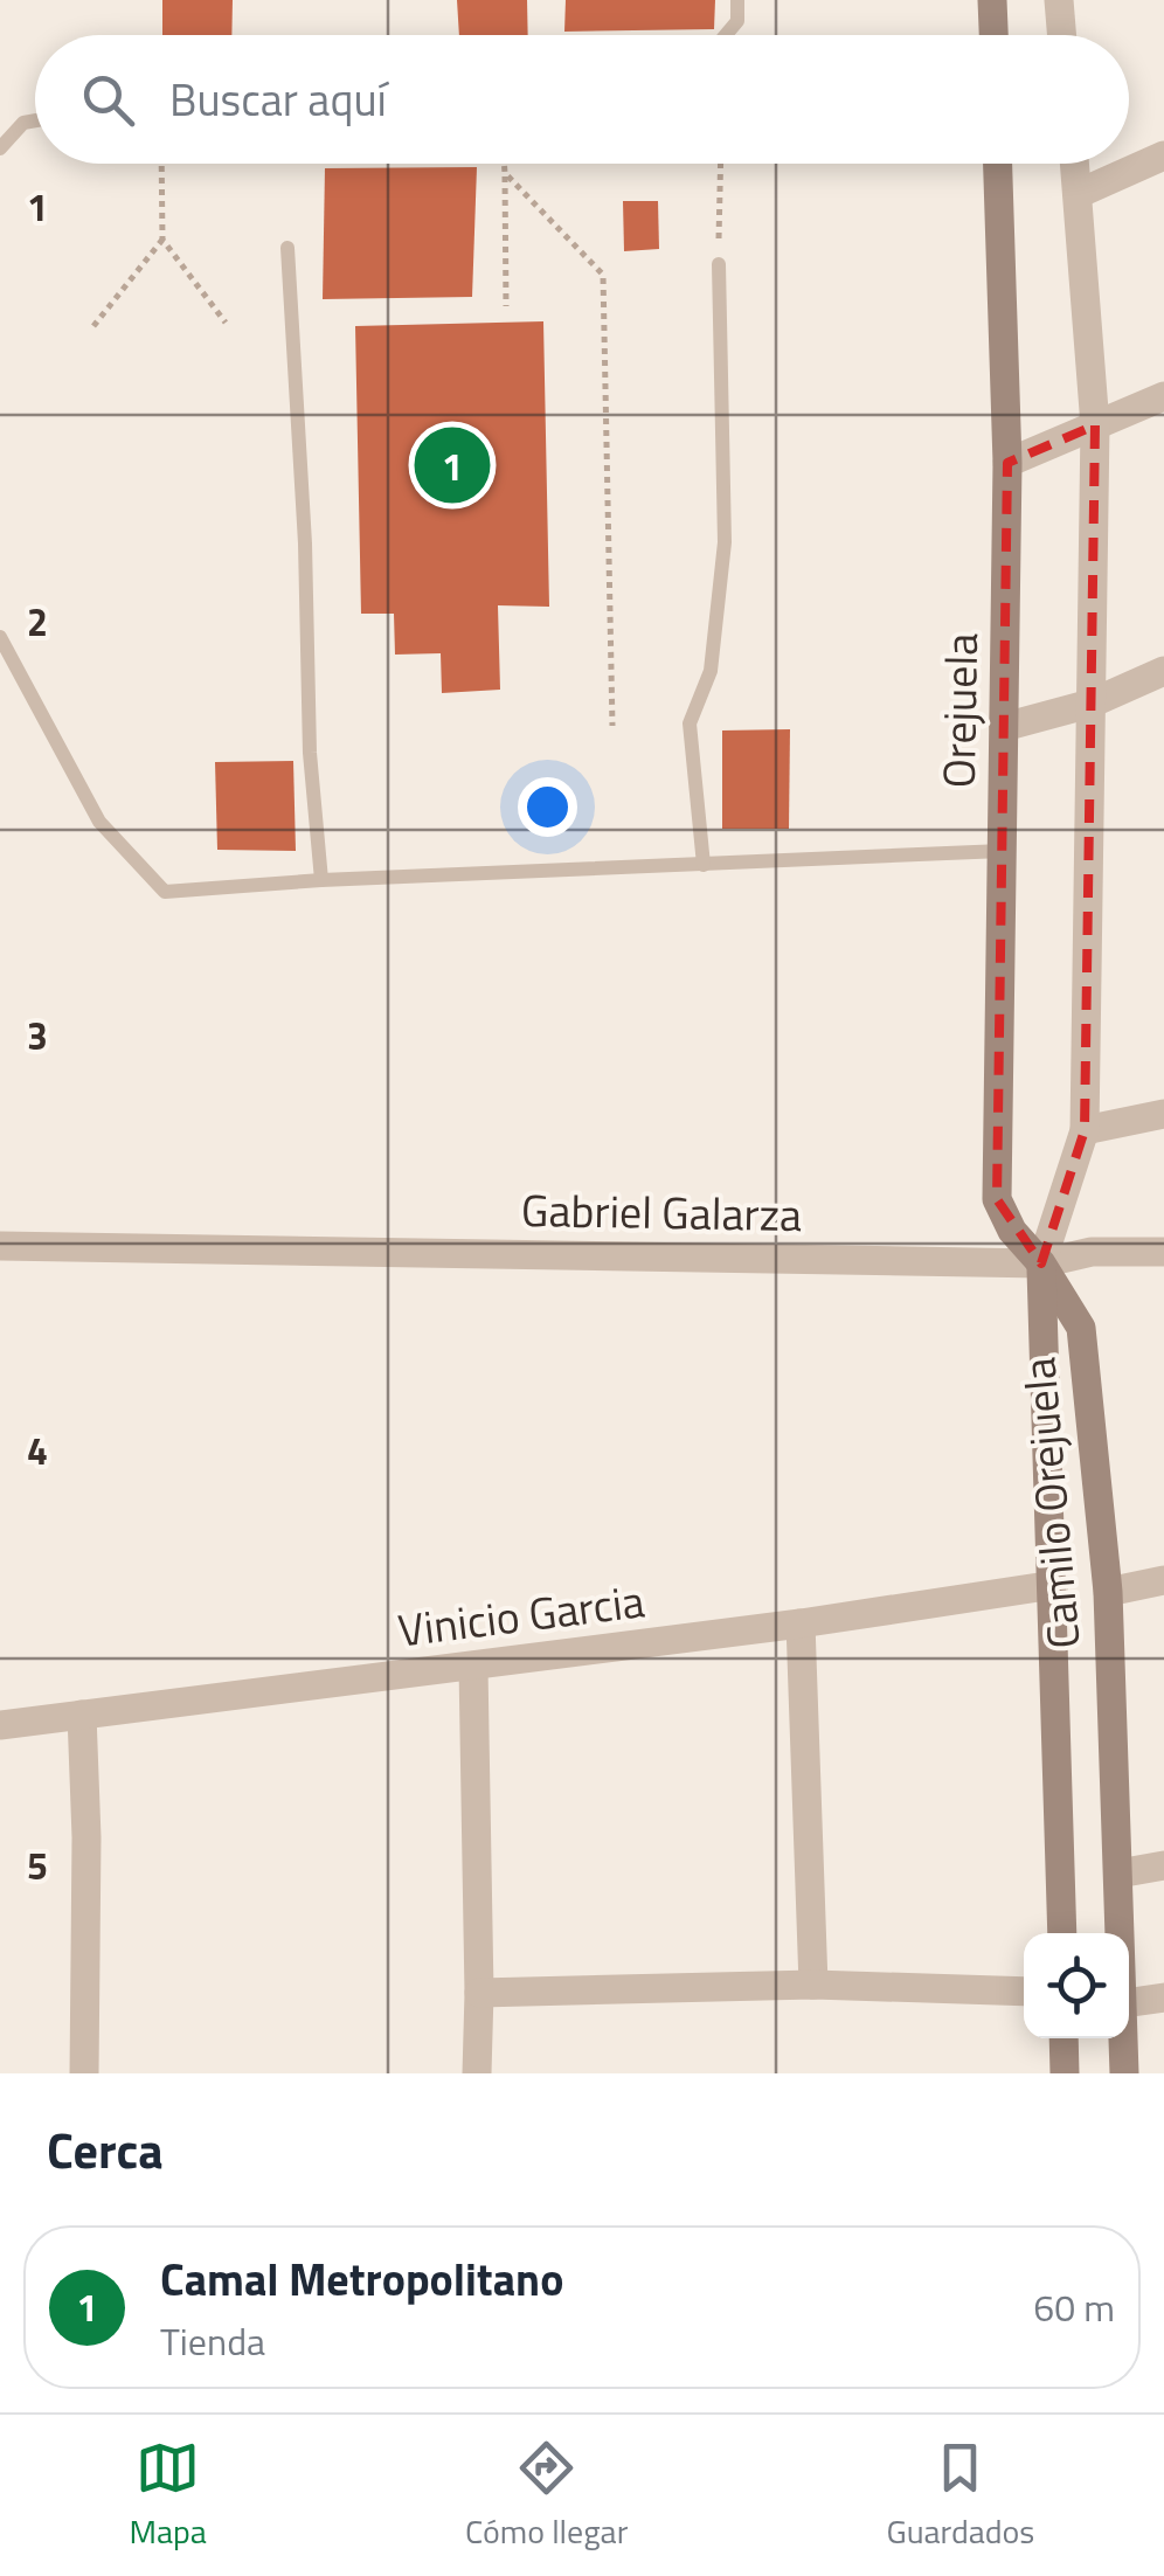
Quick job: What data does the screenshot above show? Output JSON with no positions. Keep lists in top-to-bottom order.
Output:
{
  "streets": {
    "street": [
      "Orejuela",
      "Gabriel Galarza",
      "Camilo Orejuela",
      "Vinicio Garcia"
    ]
  },
  "crossings": [
    ["Orejuela", "Gabriel Galarza"],
    ["Orejuela", "Camilo Orejuela"],
    ["Gabriel Galarza", "Camilo Orejuela"],
    ["Camilo Orejuela", "Vinicio Garcia"]
  ],
  "page": {
    "search": "Buscar aquí",
    "pins": "1",
    "heading": "Cerca",
    "list": [
      {
        "mark": "1",
        "name": "Camal Metropolitano",
        "note": "Tienda",
        "value": "60 m"
      }
    ],
    "nav": ["Mapa", "Cómo llegar", "Guardados"]
  },
  "grid": {
    "rows": [
      "1",
      "2",
      "3",
      "4",
      "5"
    ]
  }
}
